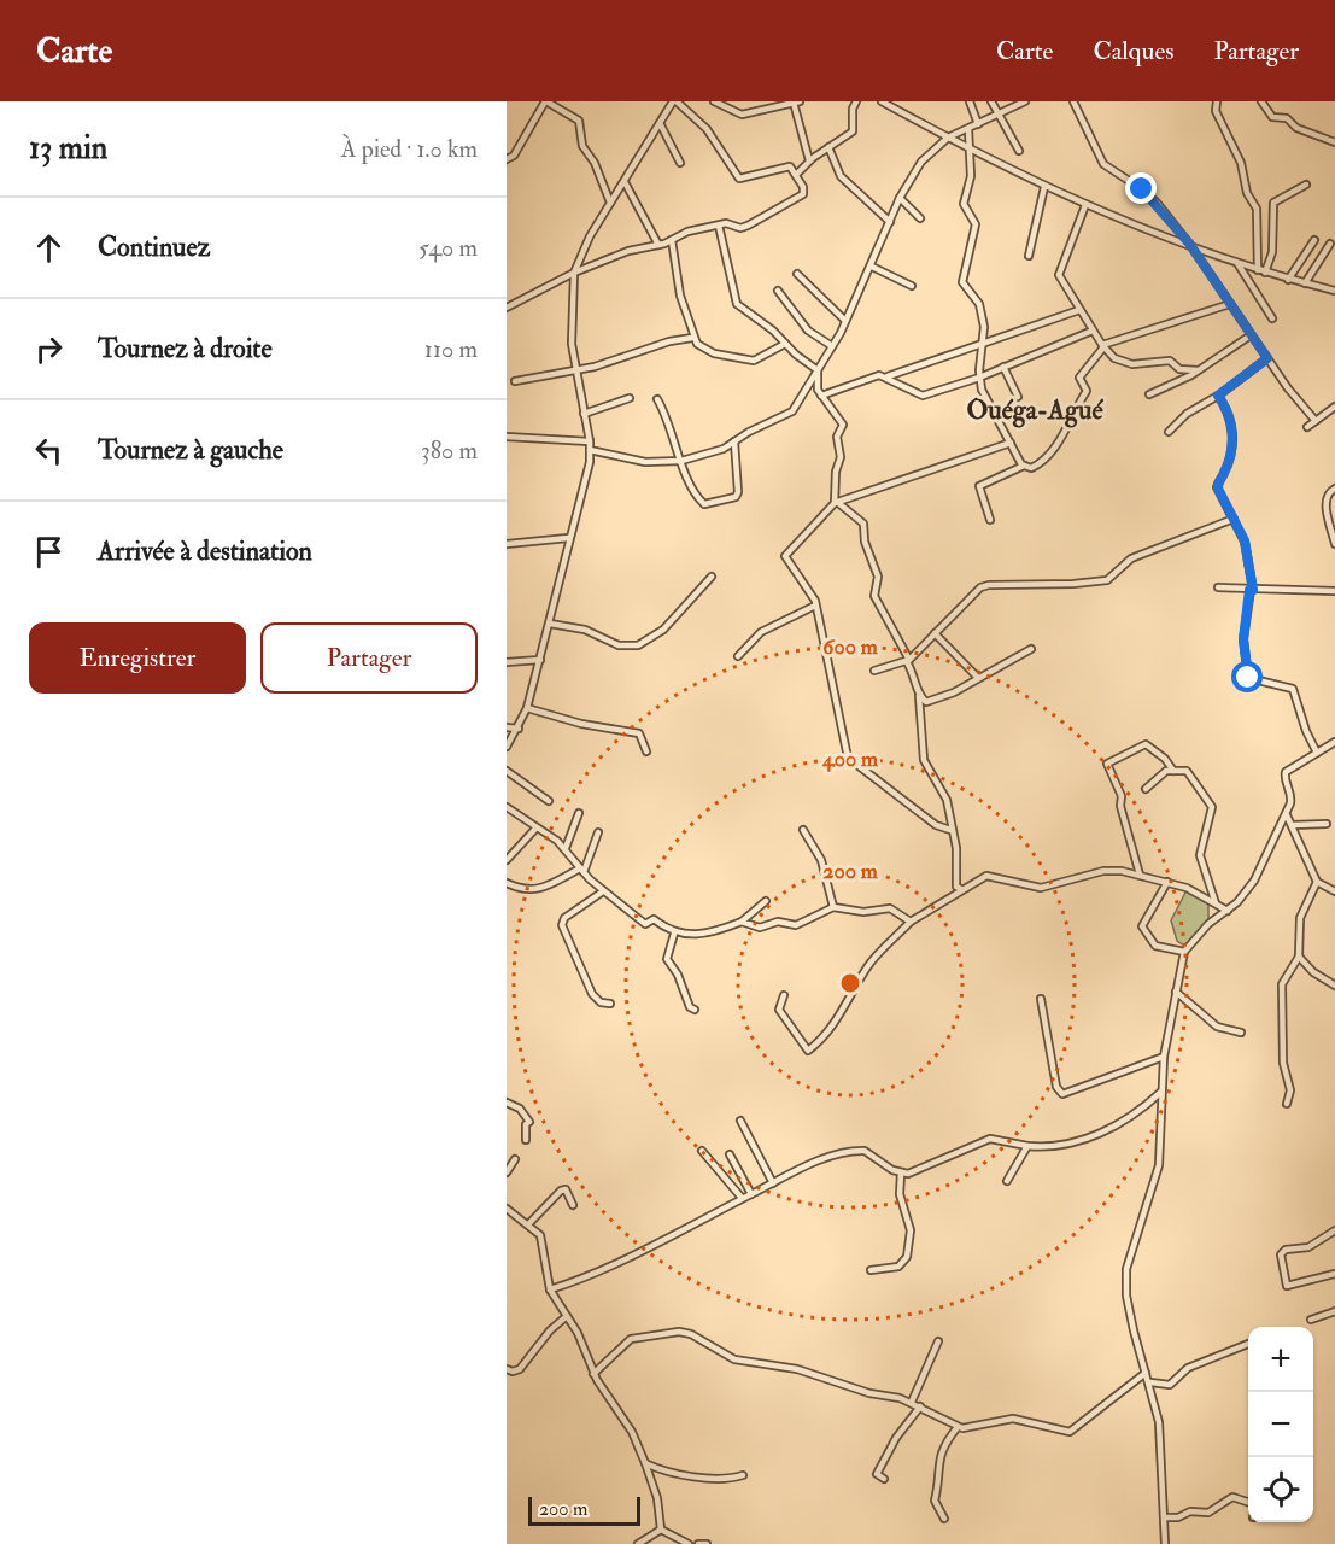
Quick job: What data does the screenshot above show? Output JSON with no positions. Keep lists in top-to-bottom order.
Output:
{
  "districts": ["Ouéga-Agué"],
  "scale_bar": "200 m",
  "page": {
    "header": "Carte",
    "nav": ["Carte", "Calques", "Partager"],
    "heading": ["13 min", "À pied · 1.0 km"],
    "list": [
      ["Continuez", "540 m"],
      ["Tournez à droite", "110 m"],
      ["Tournez à gauche", "380 m"],
      "Arrivée à destination"
    ],
    "buttons": ["Enregistrer", "Partager"],
    "map_buttons": ["+", "−"],
    "scale": "200 m"
  },
  "rings": ["600 m", "400 m", "200 m"]
}
